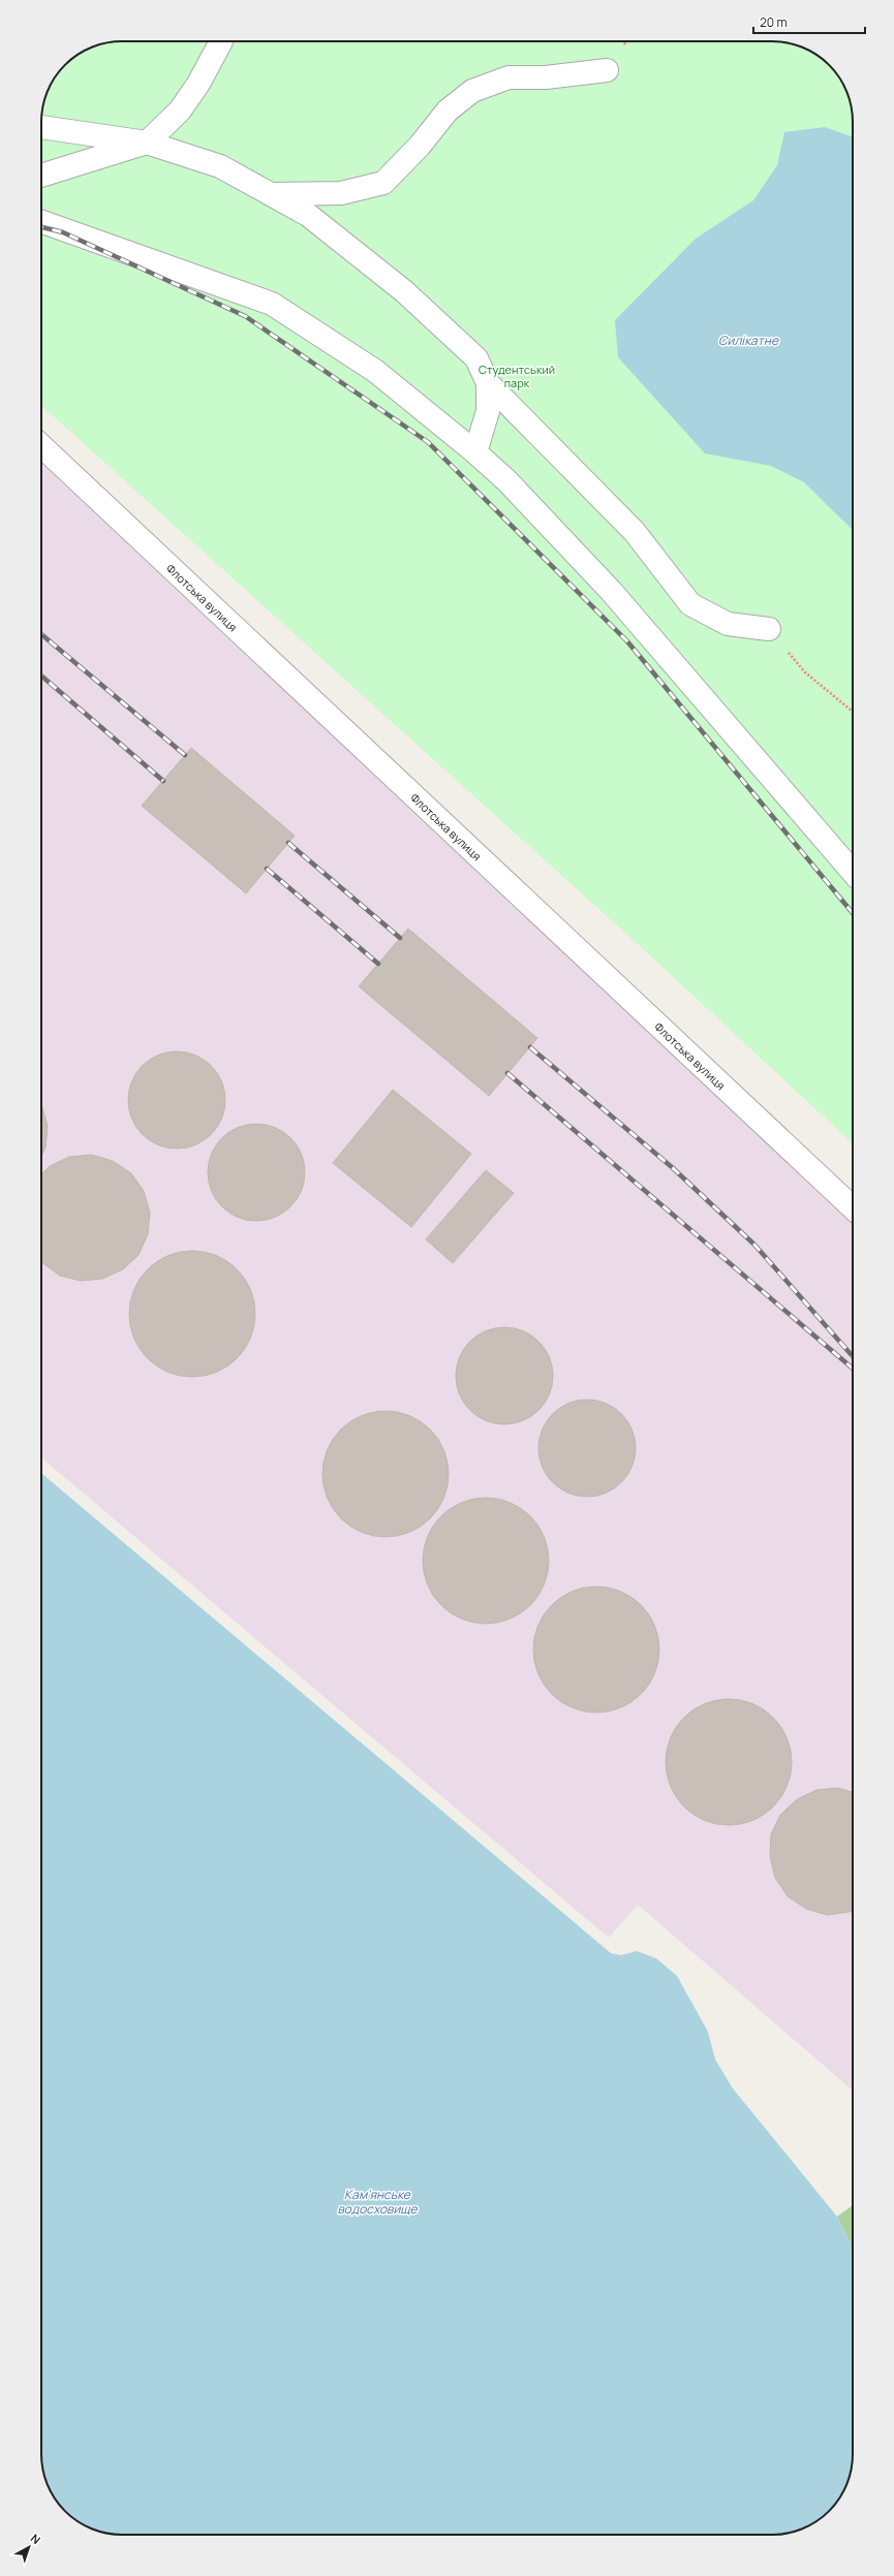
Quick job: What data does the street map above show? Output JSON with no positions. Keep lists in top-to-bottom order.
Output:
{
  "streets": {
    "street": ["Флотська вулиця"]
  },
  "water": ["Силікатне", "Кам'янське водосховище"],
  "parks": ["Студентський парк"],
  "scale_bar": "20 m",
  "north": "top right"
}
